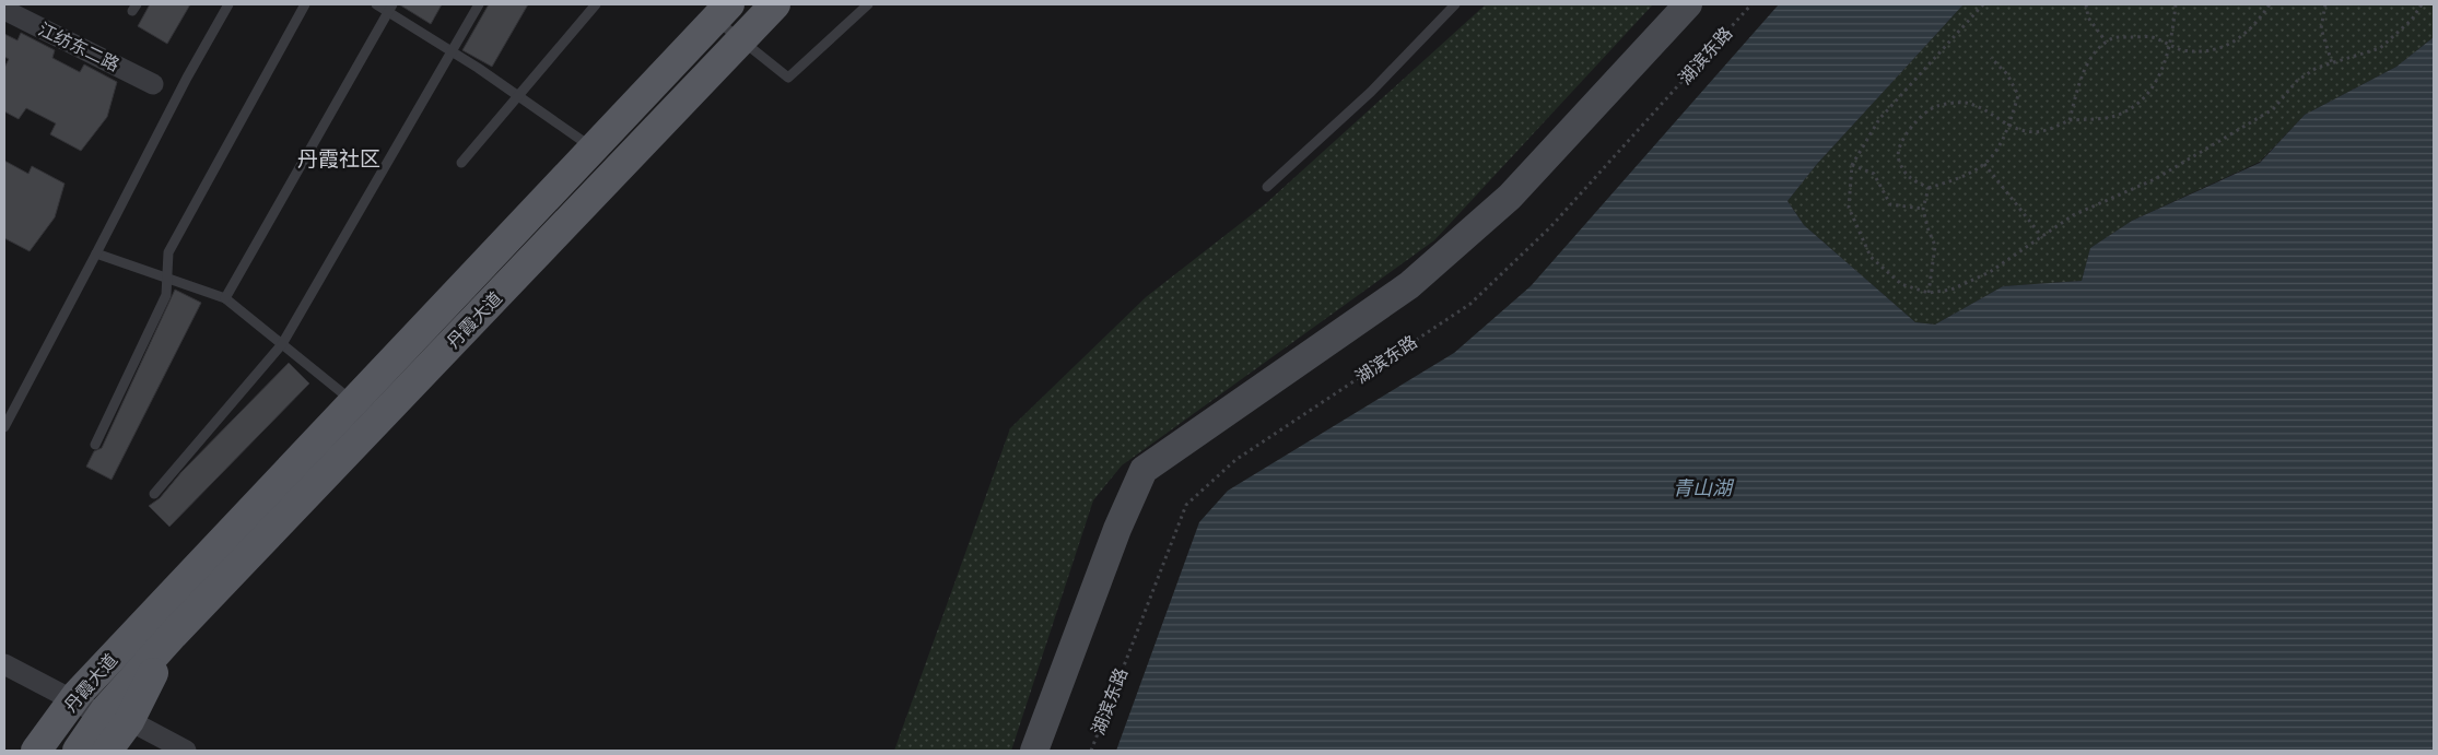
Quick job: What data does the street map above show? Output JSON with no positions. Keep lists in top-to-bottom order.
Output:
{
  "streets": {
    "main road": ["丹霞大道"],
    "street": ["江纺东二路"],
    "path": ["湖滨东路"]
  },
  "districts": ["丹霞社区"],
  "water": ["青山湖"]
}
